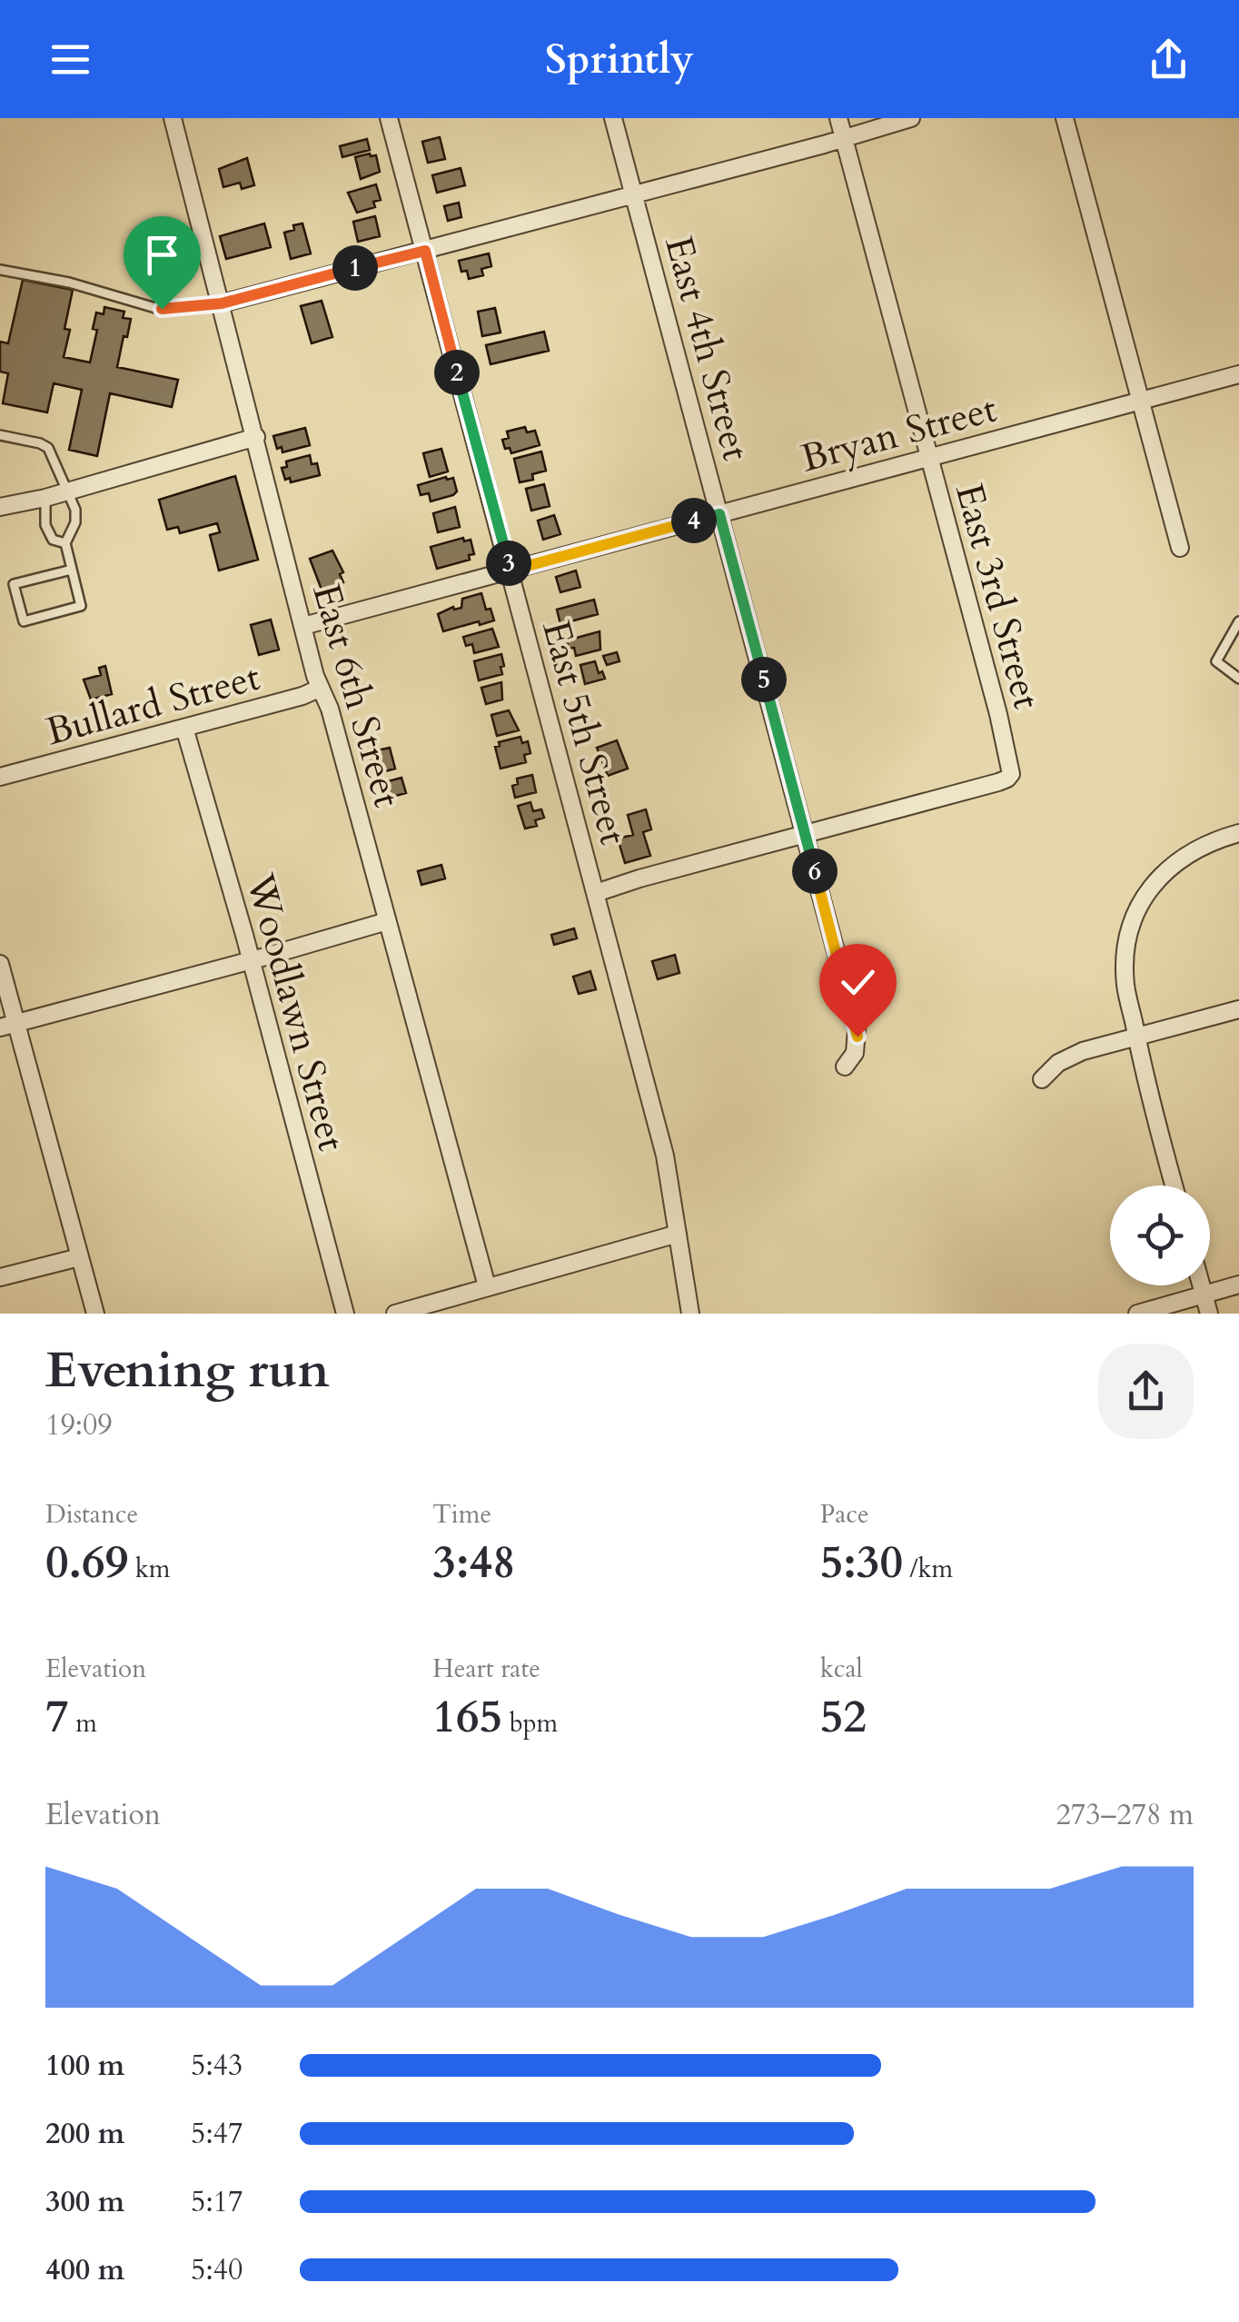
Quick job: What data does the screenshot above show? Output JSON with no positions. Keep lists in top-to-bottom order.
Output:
{
  "streets": {
    "street": [
      "East 4th Street",
      "Bryan Street",
      "East 3rd Street",
      "East 6th Street",
      "Bullard Street",
      "East 5th Street",
      "Woodlawn Street"
    ]
  },
  "crossings": [
    ["East 4th Street", "Bryan Street"],
    ["East 4th Street", "East 3rd Street"],
    ["Bryan Street", "East 3rd Street"],
    ["Bryan Street", "East 6th Street"],
    ["Bryan Street", "East 5th Street"],
    ["East 6th Street", "Bullard Street"],
    ["Bullard Street", "Woodlawn Street"]
  ],
  "page": {
    "header": "Sprintly",
    "pins": [
      "1",
      "2",
      "4",
      "3",
      "5",
      "6"
    ],
    "heading": ["Evening run", "19:09"],
    "stats": [
      ["Distance", "0.69 km"],
      ["Time", "3:48"],
      ["Pace", "5:30 /km"],
      ["Elevation", "7 m"],
      ["Heart rate", "165 bpm"],
      ["kcal", "52"]
    ],
    "chart": ["Elevation", "273–278 m"],
    "list": [
      {
        "name": "100 m",
        "note": "5:43"
      },
      {
        "name": "200 m",
        "note": "5:47"
      },
      {
        "name": "300 m",
        "note": "5:17"
      },
      {
        "name": "400 m",
        "note": "5:40"
      }
    ]
  }
}
